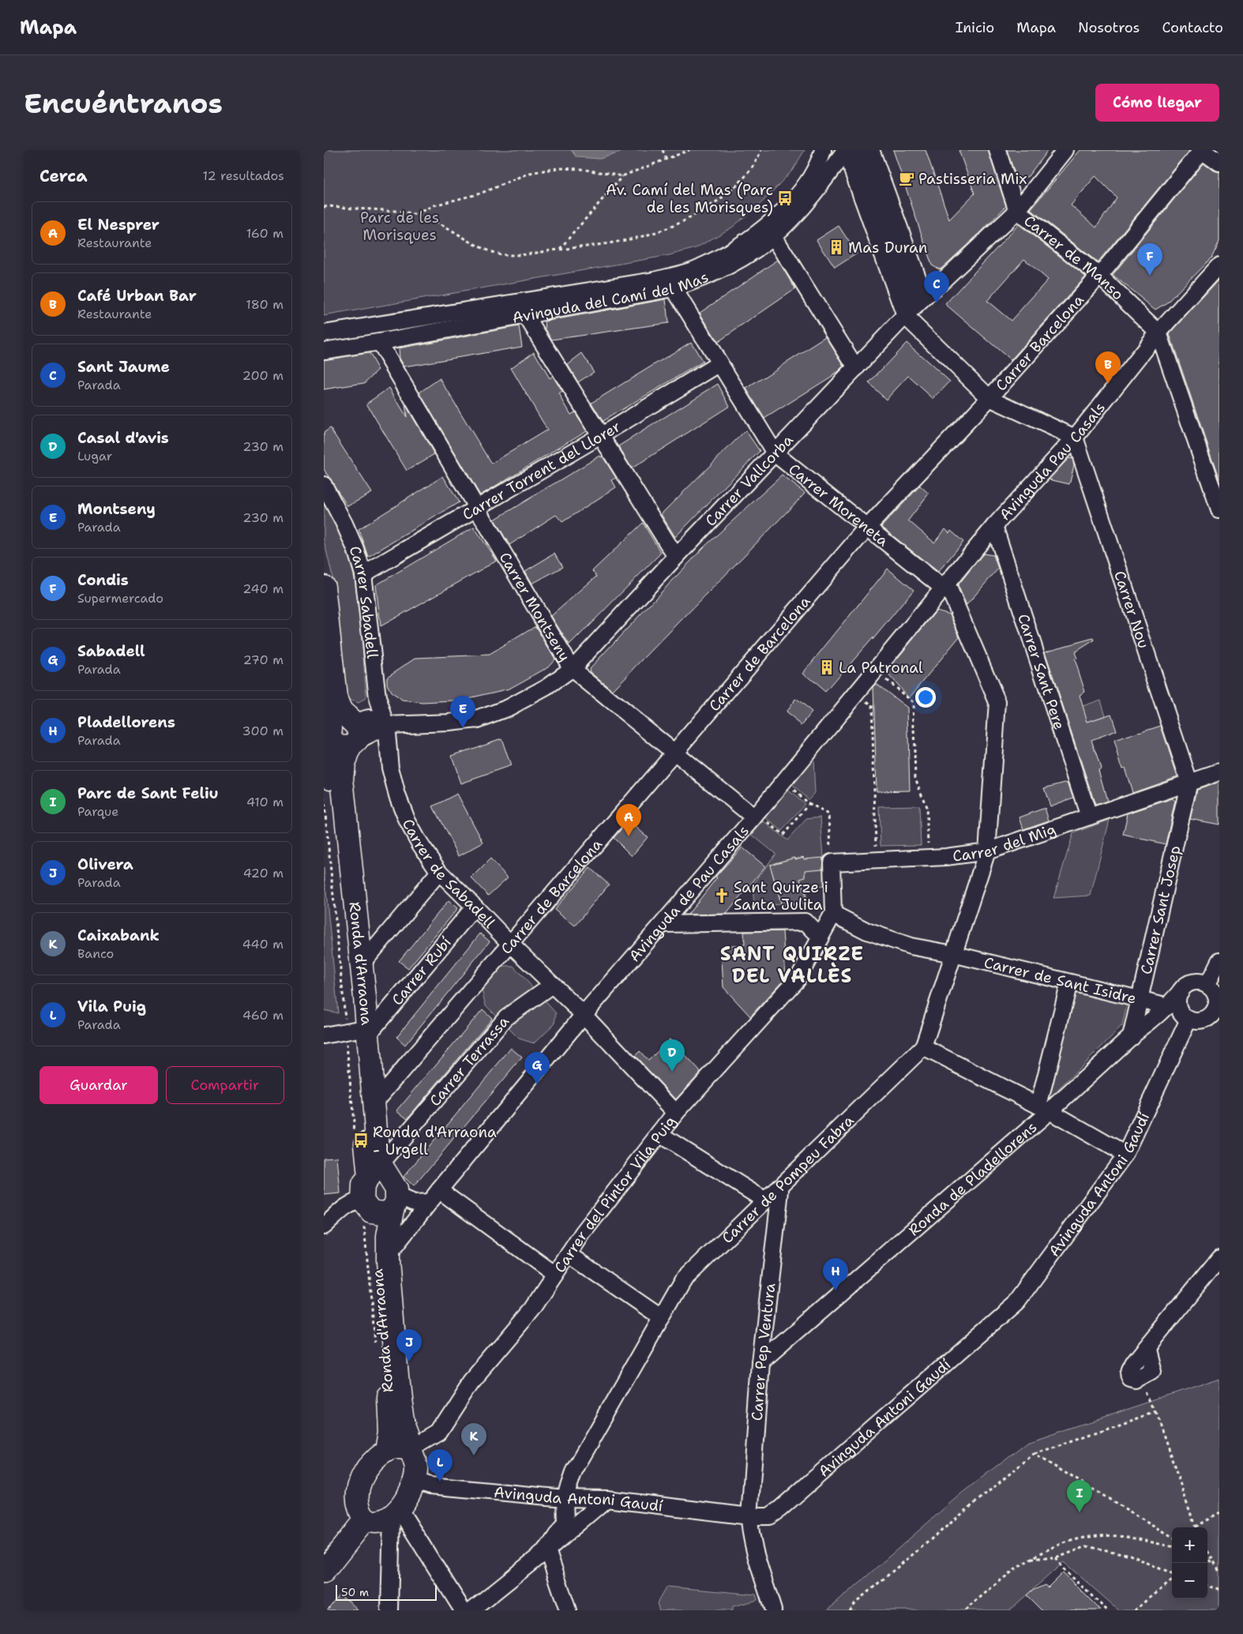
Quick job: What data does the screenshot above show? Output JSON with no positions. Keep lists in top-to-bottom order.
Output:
{
  "streets": {
    "street": [
      "Carrer de Manso",
      "Avinguda del Camí del Mas",
      "Carrer Barcelona",
      "Avinguda Pau Casals",
      "Carrer Torrent del Llorer",
      "Carrer Vallcorba",
      "Carrer Moreneta",
      "Carrer Sabadell",
      "Carrer Montseny",
      "Carrer Nou",
      "Carrer de Barcelona",
      "Carrer Sant Pere",
      "Carrer del Mig",
      "Carrer de Sabadell",
      "Avinguda de Pau Casals",
      "Carrer Sant Josep",
      "Ronda d'Arraona",
      "Carrer Rubí",
      "Carrer de Sant Isidre",
      "Carrer Terrassa",
      "Carrer de Pompeu Fabra",
      "Ronda de Pladellorens",
      "Avinguda Antoni Gaudí",
      "Carrer del Pintor Vila Puig",
      "Carrer Pep Ventura"
    ]
  },
  "crossings": [
    ["Carrer de Manso", "Carrer Barcelona"],
    ["Carrer de Manso", "Avinguda Pau Casals"],
    ["Carrer de Manso", "Carrer Vallcorba"],
    ["Avinguda del Camí del Mas", "Carrer Moreneta"],
    ["Avinguda del Camí del Mas", "Carrer Montseny"],
    ["Carrer Barcelona", "Carrer Moreneta"],
    ["Carrer Barcelona", "Carrer de Barcelona"],
    ["Avinguda Pau Casals", "Carrer Moreneta"],
    ["Avinguda Pau Casals", "Carrer Nou"],
    ["Avinguda Pau Casals", "Carrer Sant Pere"],
    ["Avinguda Pau Casals", "Avinguda de Pau Casals"],
    ["Avinguda Pau Casals", "Carrer de Pompeu Fabra"],
    ["Carrer Torrent del Llorer", "Carrer Moreneta"],
    ["Carrer Torrent del Llorer", "Carrer Sabadell"],
    ["Carrer Torrent del Llorer", "Carrer Montseny"],
    ["Carrer Vallcorba", "Carrer Moreneta"],
    ["Carrer Vallcorba", "Carrer Sabadell"],
    ["Carrer Vallcorba", "Carrer Montseny"],
    ["Carrer Vallcorba", "Carrer de Sabadell"],
    ["Carrer Vallcorba", "Ronda d'Arraona"],
    ["Carrer Moreneta", "Carrer de Barcelona"],
    ["Carrer Moreneta", "Avinguda de Pau Casals"],
    ["Carrer Moreneta", "Carrer de Pompeu Fabra"],
    ["Carrer Sabadell", "Carrer de Sabadell"],
    ["Carrer Montseny", "Carrer de Barcelona"],
    ["Carrer Montseny", "Avinguda de Pau Casals"],
    ["Carrer Nou", "Carrer del Mig"],
    ["Carrer Nou", "Carrer Sant Josep"],
    ["Carrer de Barcelona", "Carrer de Sabadell"],
    ["Carrer de Barcelona", "Ronda d'Arraona"],
    ["Carrer Sant Pere", "Carrer del Mig"],
    ["Carrer del Mig", "Carrer Sant Josep"],
    ["Carrer del Mig", "Carrer de Pompeu Fabra"],
    ["Carrer de Sabadell", "Avinguda de Pau Casals"],
    ["Carrer de Sabadell", "Carrer Rubí"],
    ["Carrer de Sabadell", "Carrer Terrassa"],
    ["Carrer de Sabadell", "Carrer del Pintor Vila Puig"],
    ["Avinguda de Pau Casals", "Carrer de Pompeu Fabra"],
    ["Carrer Sant Josep", "Carrer de Sant Isidre"],
    ["Carrer Sant Josep", "Ronda de Pladellorens"],
    ["Ronda d'Arraona", "Carrer Rubí"],
    ["Ronda d'Arraona", "Carrer Terrassa"],
    ["Ronda d'Arraona", "Avinguda Antoni Gaudí"],
    ["Ronda d'Arraona", "Carrer del Pintor Vila Puig"],
    ["Carrer de Sant Isidre", "Carrer de Pompeu Fabra"],
    ["Carrer de Sant Isidre", "Ronda de Pladellorens"],
    ["Carrer de Sant Isidre", "Carrer del Pintor Vila Puig"],
    ["Carrer de Pompeu Fabra", "Avinguda Antoni Gaudí"],
    ["Carrer de Pompeu Fabra", "Carrer Pep Ventura"],
    ["Ronda de Pladellorens", "Avinguda Antoni Gaudí"],
    ["Ronda de Pladellorens", "Carrer Pep Ventura"],
    ["Avinguda Antoni Gaudí", "Carrer del Pintor Vila Puig"],
    ["Avinguda Antoni Gaudí", "Carrer Pep Ventura"]
  ],
  "districts": ["SANT QUIRZE DEL VALLÈS"],
  "parks": ["Parc de les Morisques"],
  "places": {
    "cafe": ["Pastisseria Mix"],
    "bus stop": ["Av. Camí del Mas (Parc de les Morisques)", "Ronda d'Arraona - Urgell"],
    "building": ["Mas Duran", "La Patronal"],
    "church": ["Sant Quirze i Santa Julita"]
  },
  "scale_bar": "50 m",
  "page": {
    "header": "Mapa",
    "nav": [
      "Inicio",
      "Mapa",
      "Nosotros",
      "Contacto"
    ],
    "buttons": [
      "Cómo llegar",
      ["Guardar", "Compartir"]
    ],
    "title": "Encuéntranos",
    "heading": ["Cerca", "12 resultados"],
    "list": [
      {
        "mark": "A",
        "name": "El Nesprer",
        "note": "Restaurante",
        "value": "160 m"
      },
      {
        "mark": "B",
        "name": "Café Urban Bar",
        "note": "Restaurante",
        "value": "180 m"
      },
      {
        "mark": "C",
        "name": "Sant Jaume",
        "note": "Parada",
        "value": "200 m"
      },
      {
        "mark": "D",
        "name": "Casal d'avis",
        "note": "Lugar",
        "value": "230 m"
      },
      {
        "mark": "E",
        "name": "Montseny",
        "note": "Parada",
        "value": "230 m"
      },
      {
        "mark": "F",
        "name": "Condis",
        "note": "Supermercado",
        "value": "240 m"
      },
      {
        "mark": "G",
        "name": "Sabadell",
        "note": "Parada",
        "value": "270 m"
      },
      {
        "mark": "H",
        "name": "Pladellorens",
        "note": "Parada",
        "value": "300 m"
      },
      {
        "mark": "I",
        "name": "Parc de Sant Feliu",
        "note": "Parque",
        "value": "410 m"
      },
      {
        "mark": "J",
        "name": "Olivera",
        "note": "Parada",
        "value": "420 m"
      },
      {
        "mark": "K",
        "name": "Caixabank",
        "note": "Banco",
        "value": "440 m"
      },
      {
        "mark": "L",
        "name": "Vila Puig",
        "note": "Parada",
        "value": "460 m"
      }
    ],
    "pins": [
      "F",
      "C",
      "B",
      "E",
      "A",
      "D",
      "G",
      "H",
      "J",
      "K",
      "L",
      "I"
    ],
    "map_buttons": ["+", "−"],
    "scale": "50 m"
  }
}
